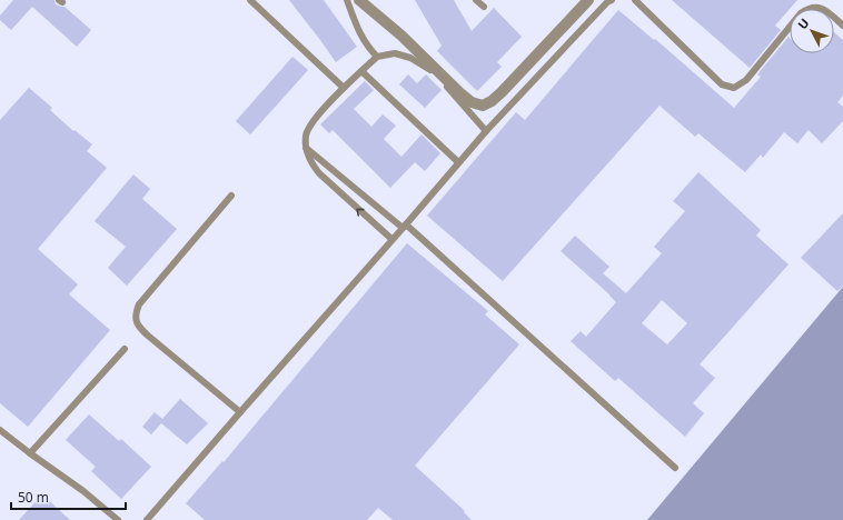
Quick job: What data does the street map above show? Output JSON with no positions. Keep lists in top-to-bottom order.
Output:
{
  "scale_bar": "50 m",
  "north": "top left"
}
